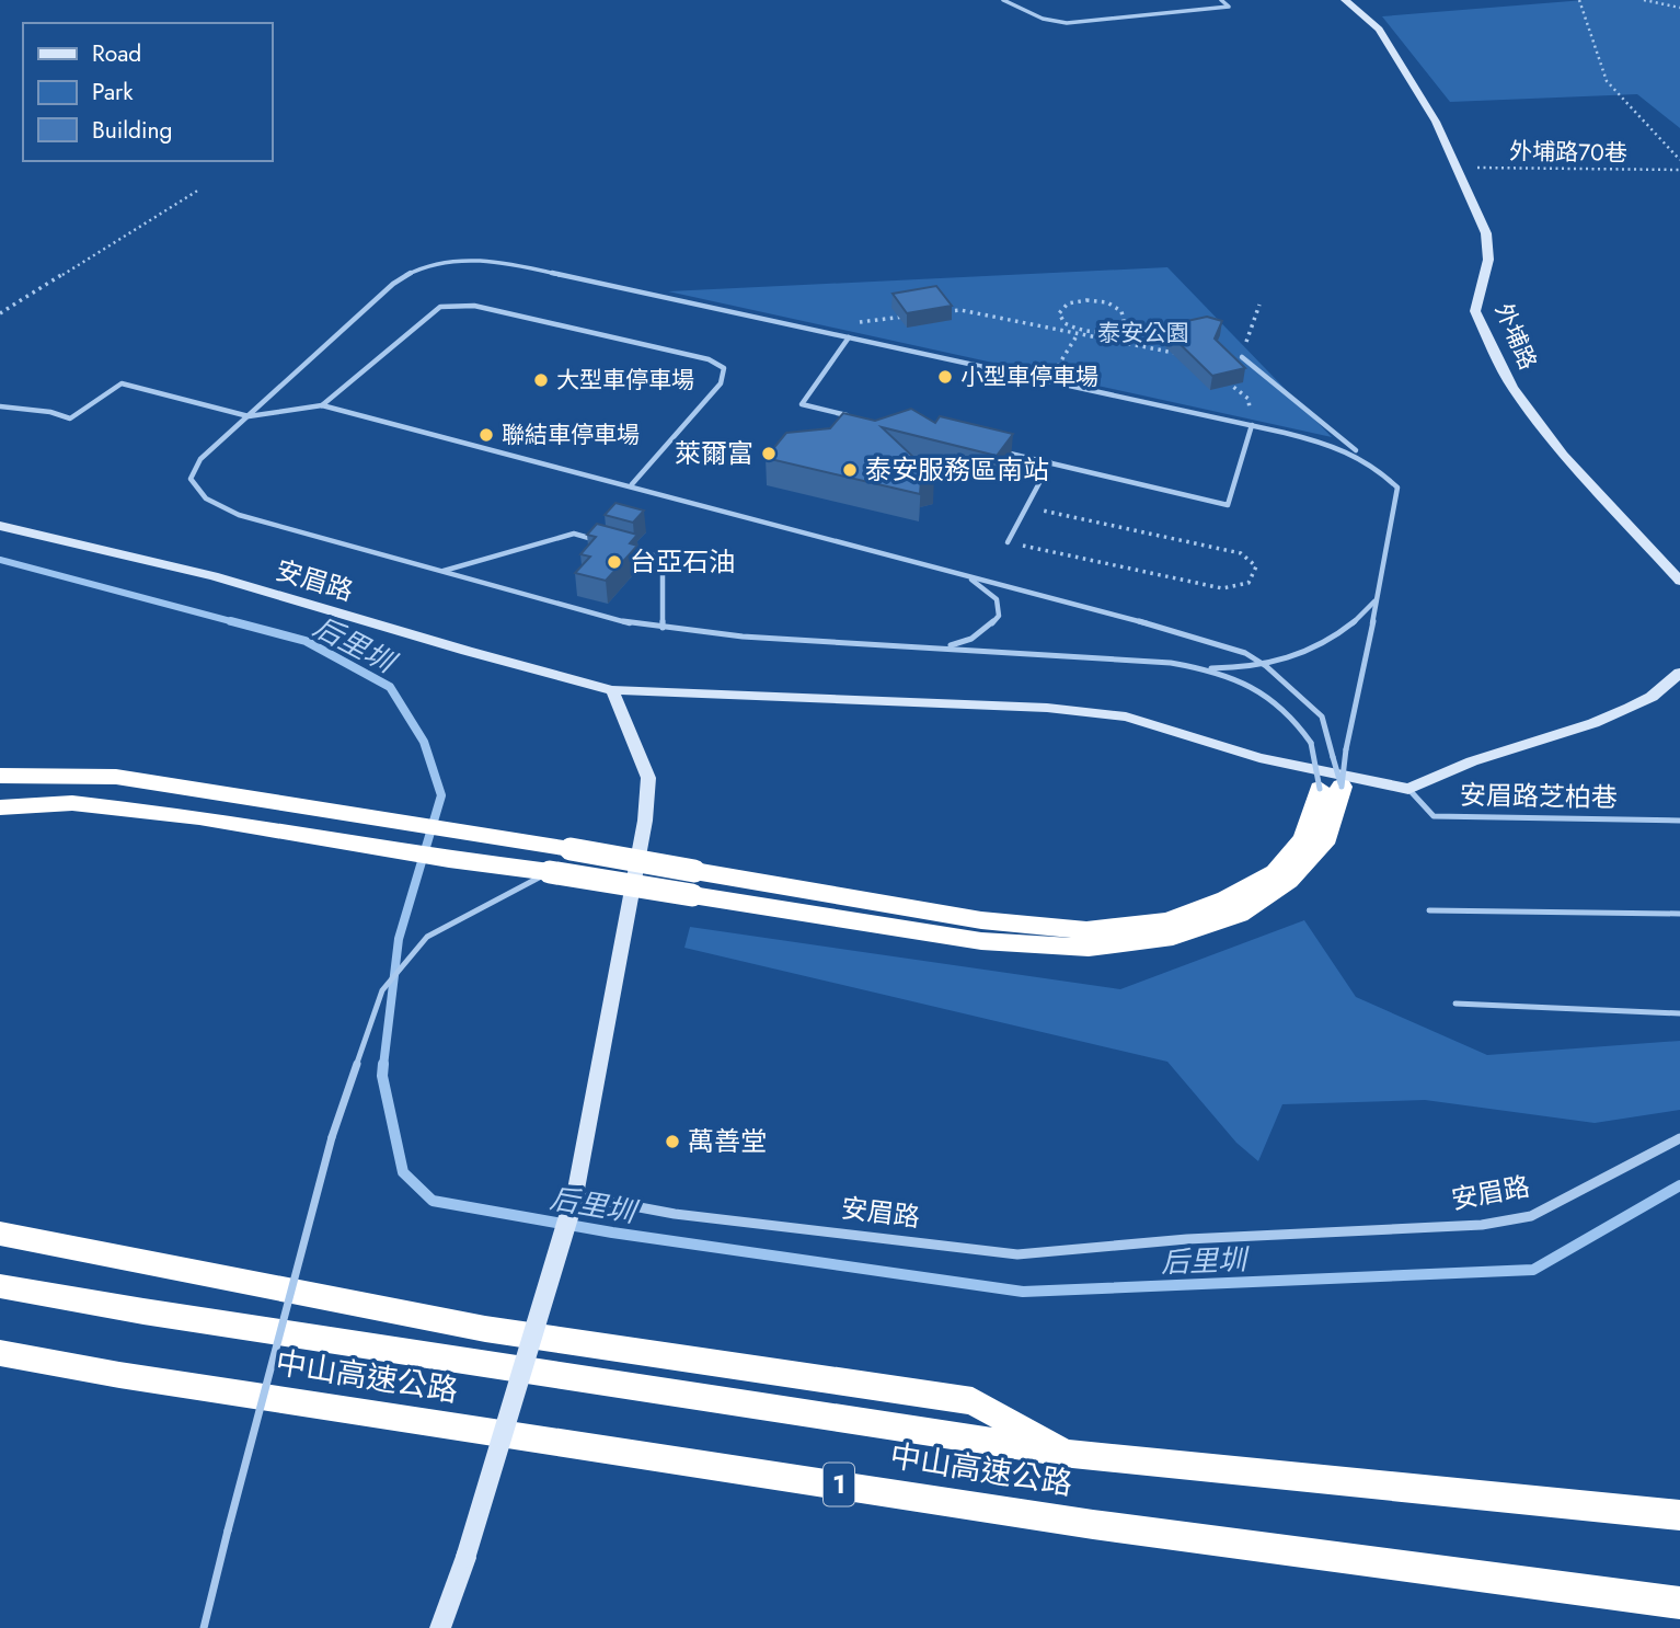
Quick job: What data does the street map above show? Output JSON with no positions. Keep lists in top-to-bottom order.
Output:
{
  "streets": {
    "highway": ["中山高速公路", "1"],
    "street": ["外埔路", "安眉路"],
    "lane": ["安眉路芝柏巷"],
    "path": ["外埔路70巷"]
  },
  "crossings": [
    ["外埔路70巷", "外埔路"],
    ["安眉路", "安眉路芝柏巷"]
  ],
  "water": ["后里圳"],
  "parks": ["泰安公園"],
  "places": [
    "小型車停車場",
    "大型車停車場",
    "聯結車停車場",
    "萊爾富",
    "泰安服務區南站",
    "台亞石油",
    "萬善堂"
  ],
  "legend": ["Road", "Park", "Building"]
}
